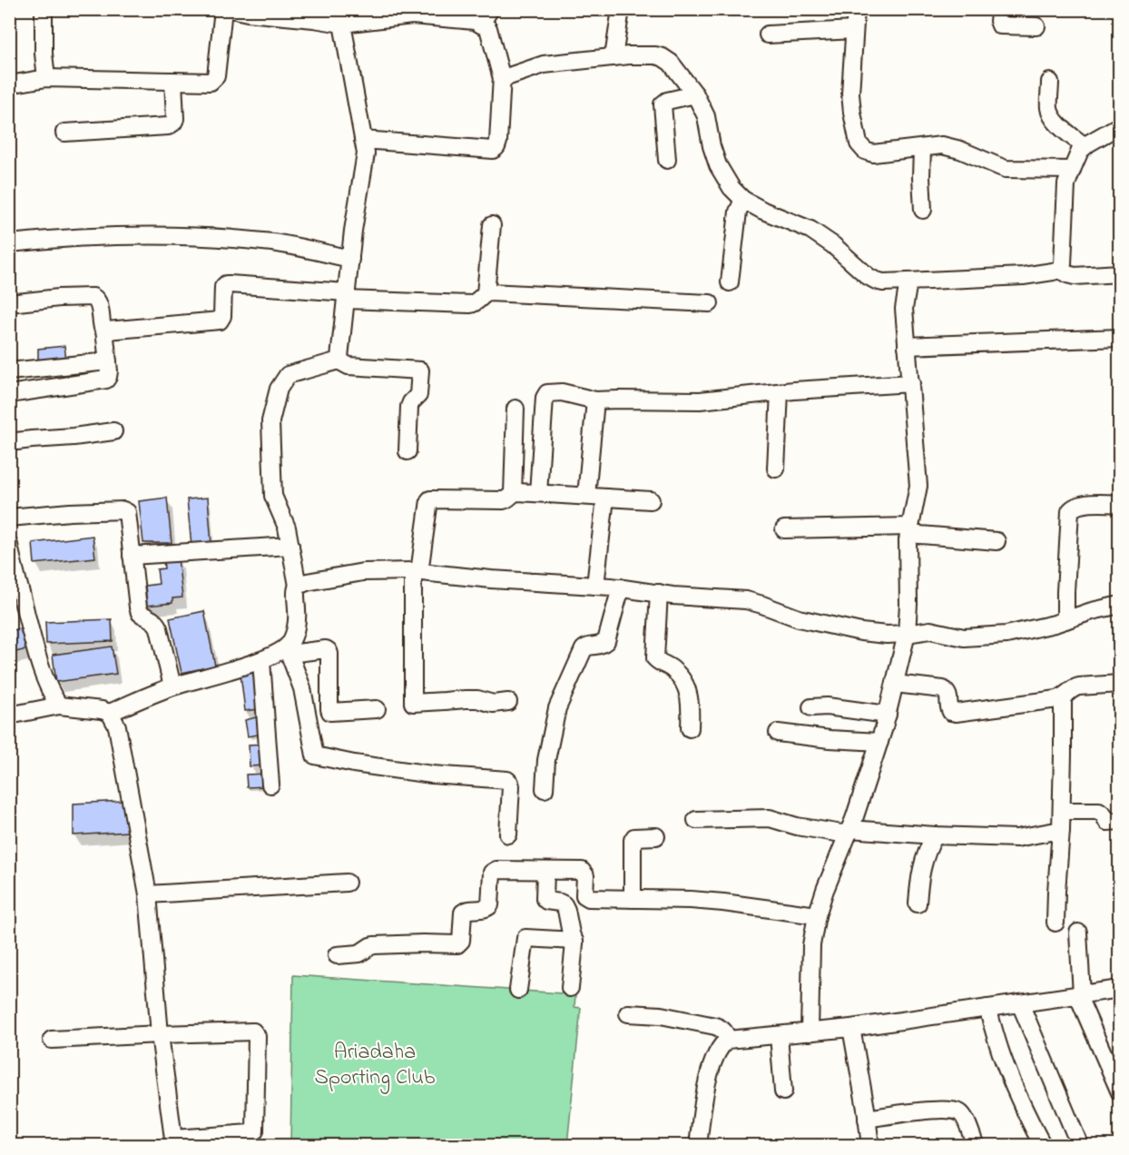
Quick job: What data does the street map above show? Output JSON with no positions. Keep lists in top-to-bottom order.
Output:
{
  "parks": ["Ariadaha Sporting Club"]
}
